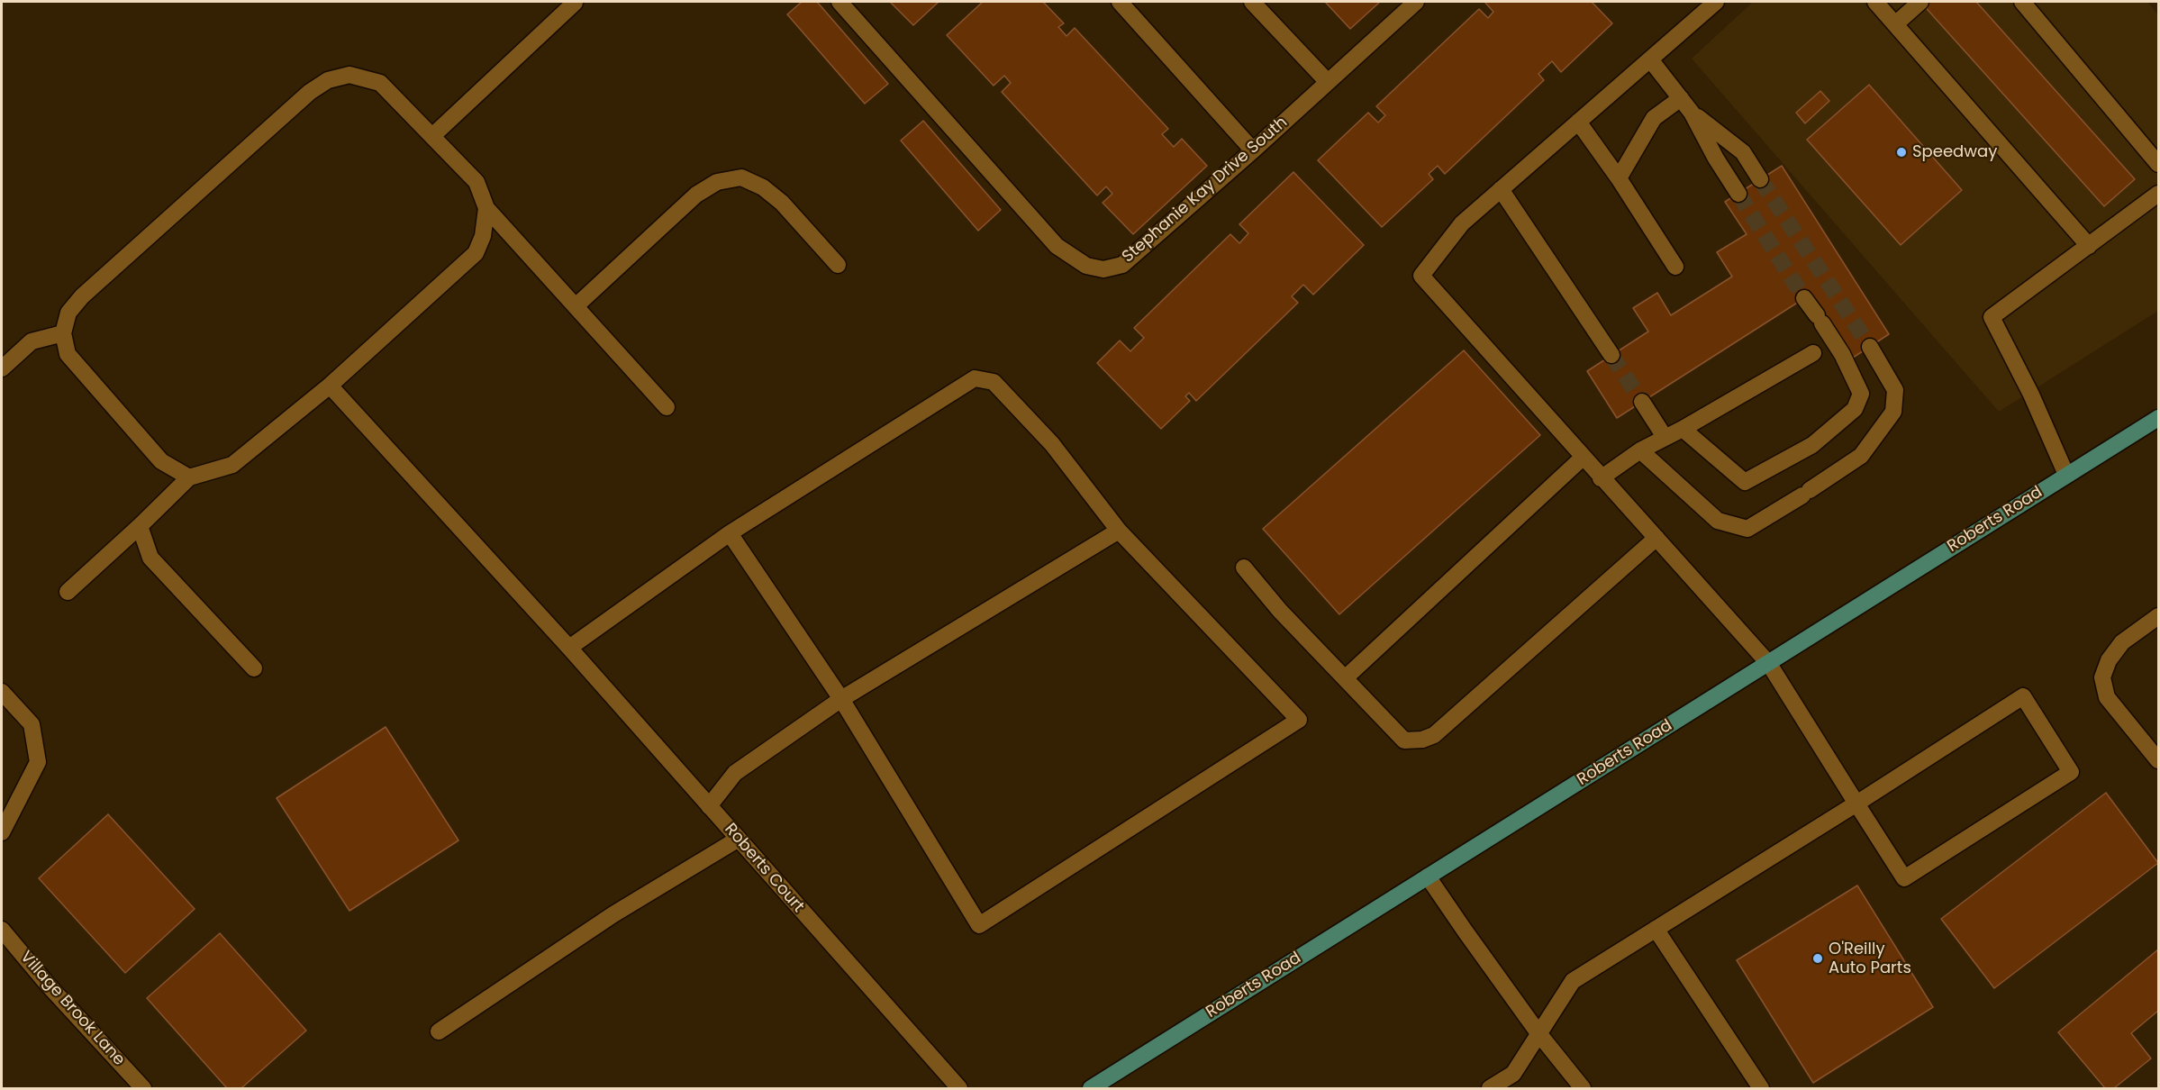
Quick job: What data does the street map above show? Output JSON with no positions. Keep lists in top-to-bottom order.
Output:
{
  "streets": {
    "main road": ["Roberts Road"],
    "street": ["Stephanie Kay Drive South", "Roberts Court", "Village Brook Lane"]
  },
  "places": ["Speedway", "O'Reilly Auto Parts"]
}
